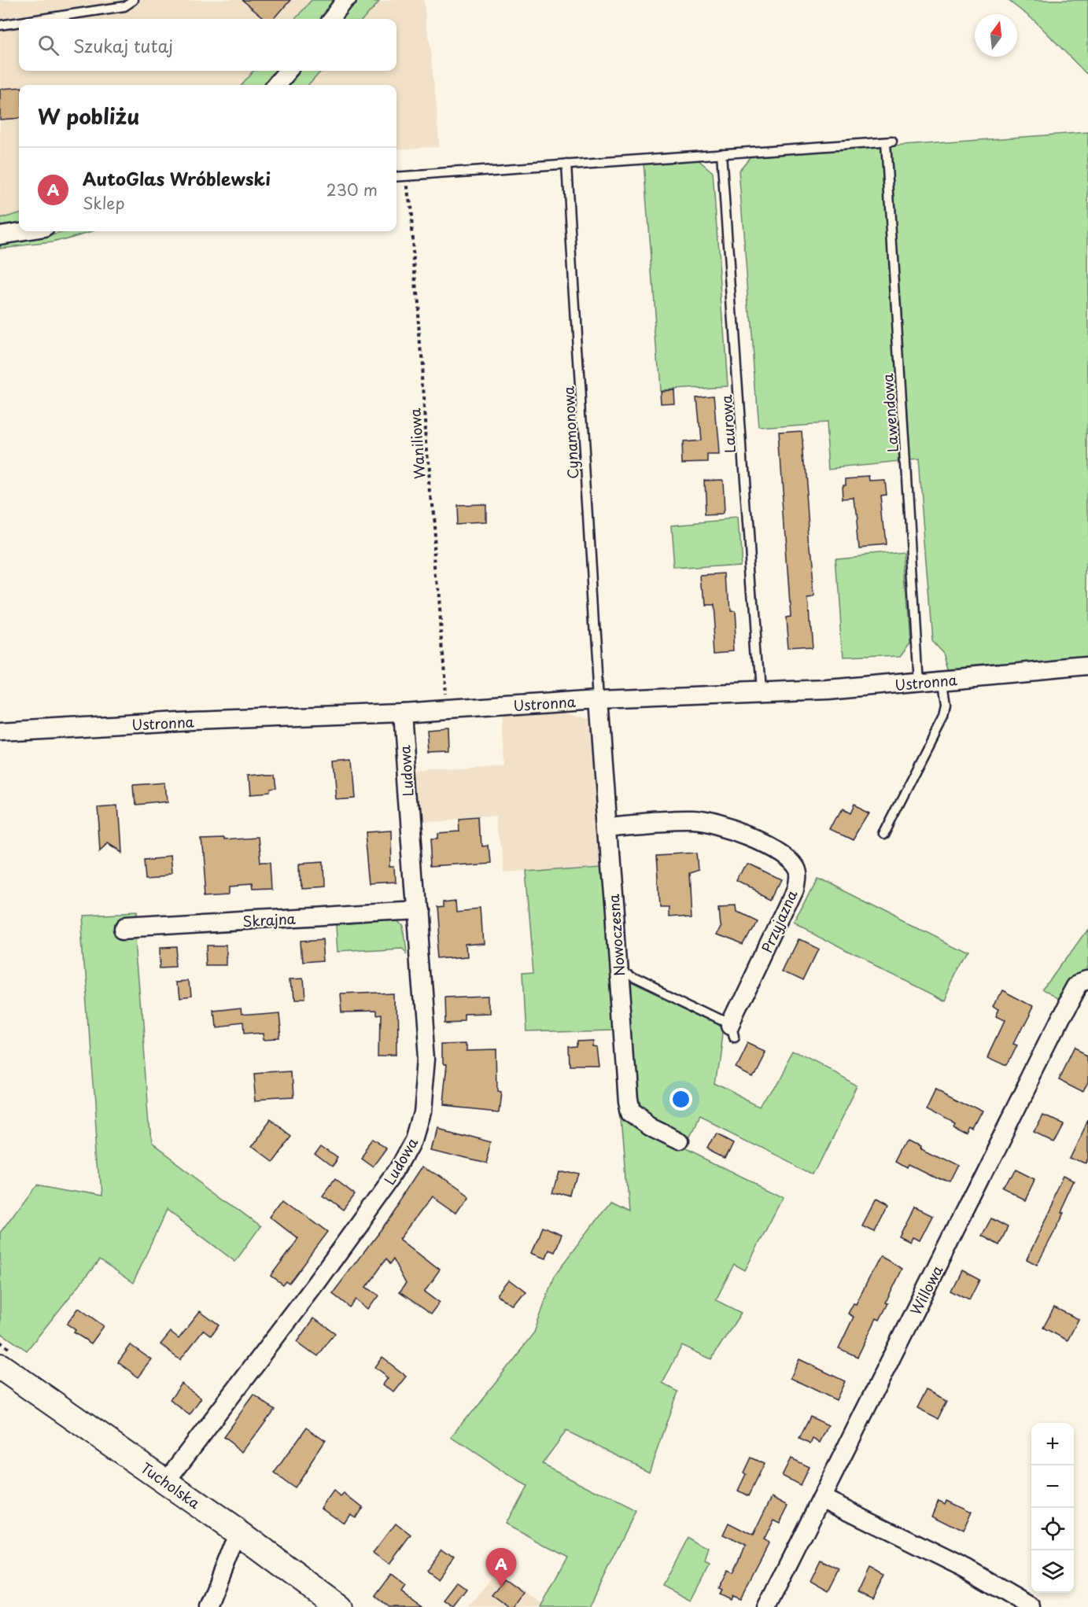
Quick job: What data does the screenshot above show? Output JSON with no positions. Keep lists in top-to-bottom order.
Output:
{
  "streets": {
    "main road": ["Tucholska"],
    "street": [
      "Ustronna",
      "Ludowa",
      "Skrajna",
      "Przyjazna",
      "Nowoczesna",
      "Willowa"
    ],
    "lane": ["Lawendowa", "Laurowa", "Cynamonowa"],
    "path": ["Waniliowa"]
  },
  "crossings": [
    ["Lawendowa", "Laurowa"],
    ["Lawendowa", "Ustronna"],
    ["Laurowa", "Ustronna"],
    ["Cynamonowa", "Ustronna"],
    ["Cynamonowa", "Nowoczesna"],
    ["Waniliowa", "Ustronna"],
    ["Ustronna", "Ludowa"],
    ["Ustronna", "Nowoczesna"],
    ["Ludowa", "Skrajna"],
    ["Ludowa", "Tucholska"],
    ["Przyjazna", "Nowoczesna"]
  ],
  "north": "top",
  "page": {
    "search": "Szukaj tutaj",
    "heading": "W pobliżu",
    "list": [
      {
        "mark": "A",
        "name": "AutoGlas Wróblewski",
        "note": "Sklep",
        "value": "230 m"
      }
    ],
    "map_buttons": ["+", "−"],
    "pins": "A"
  }
}
